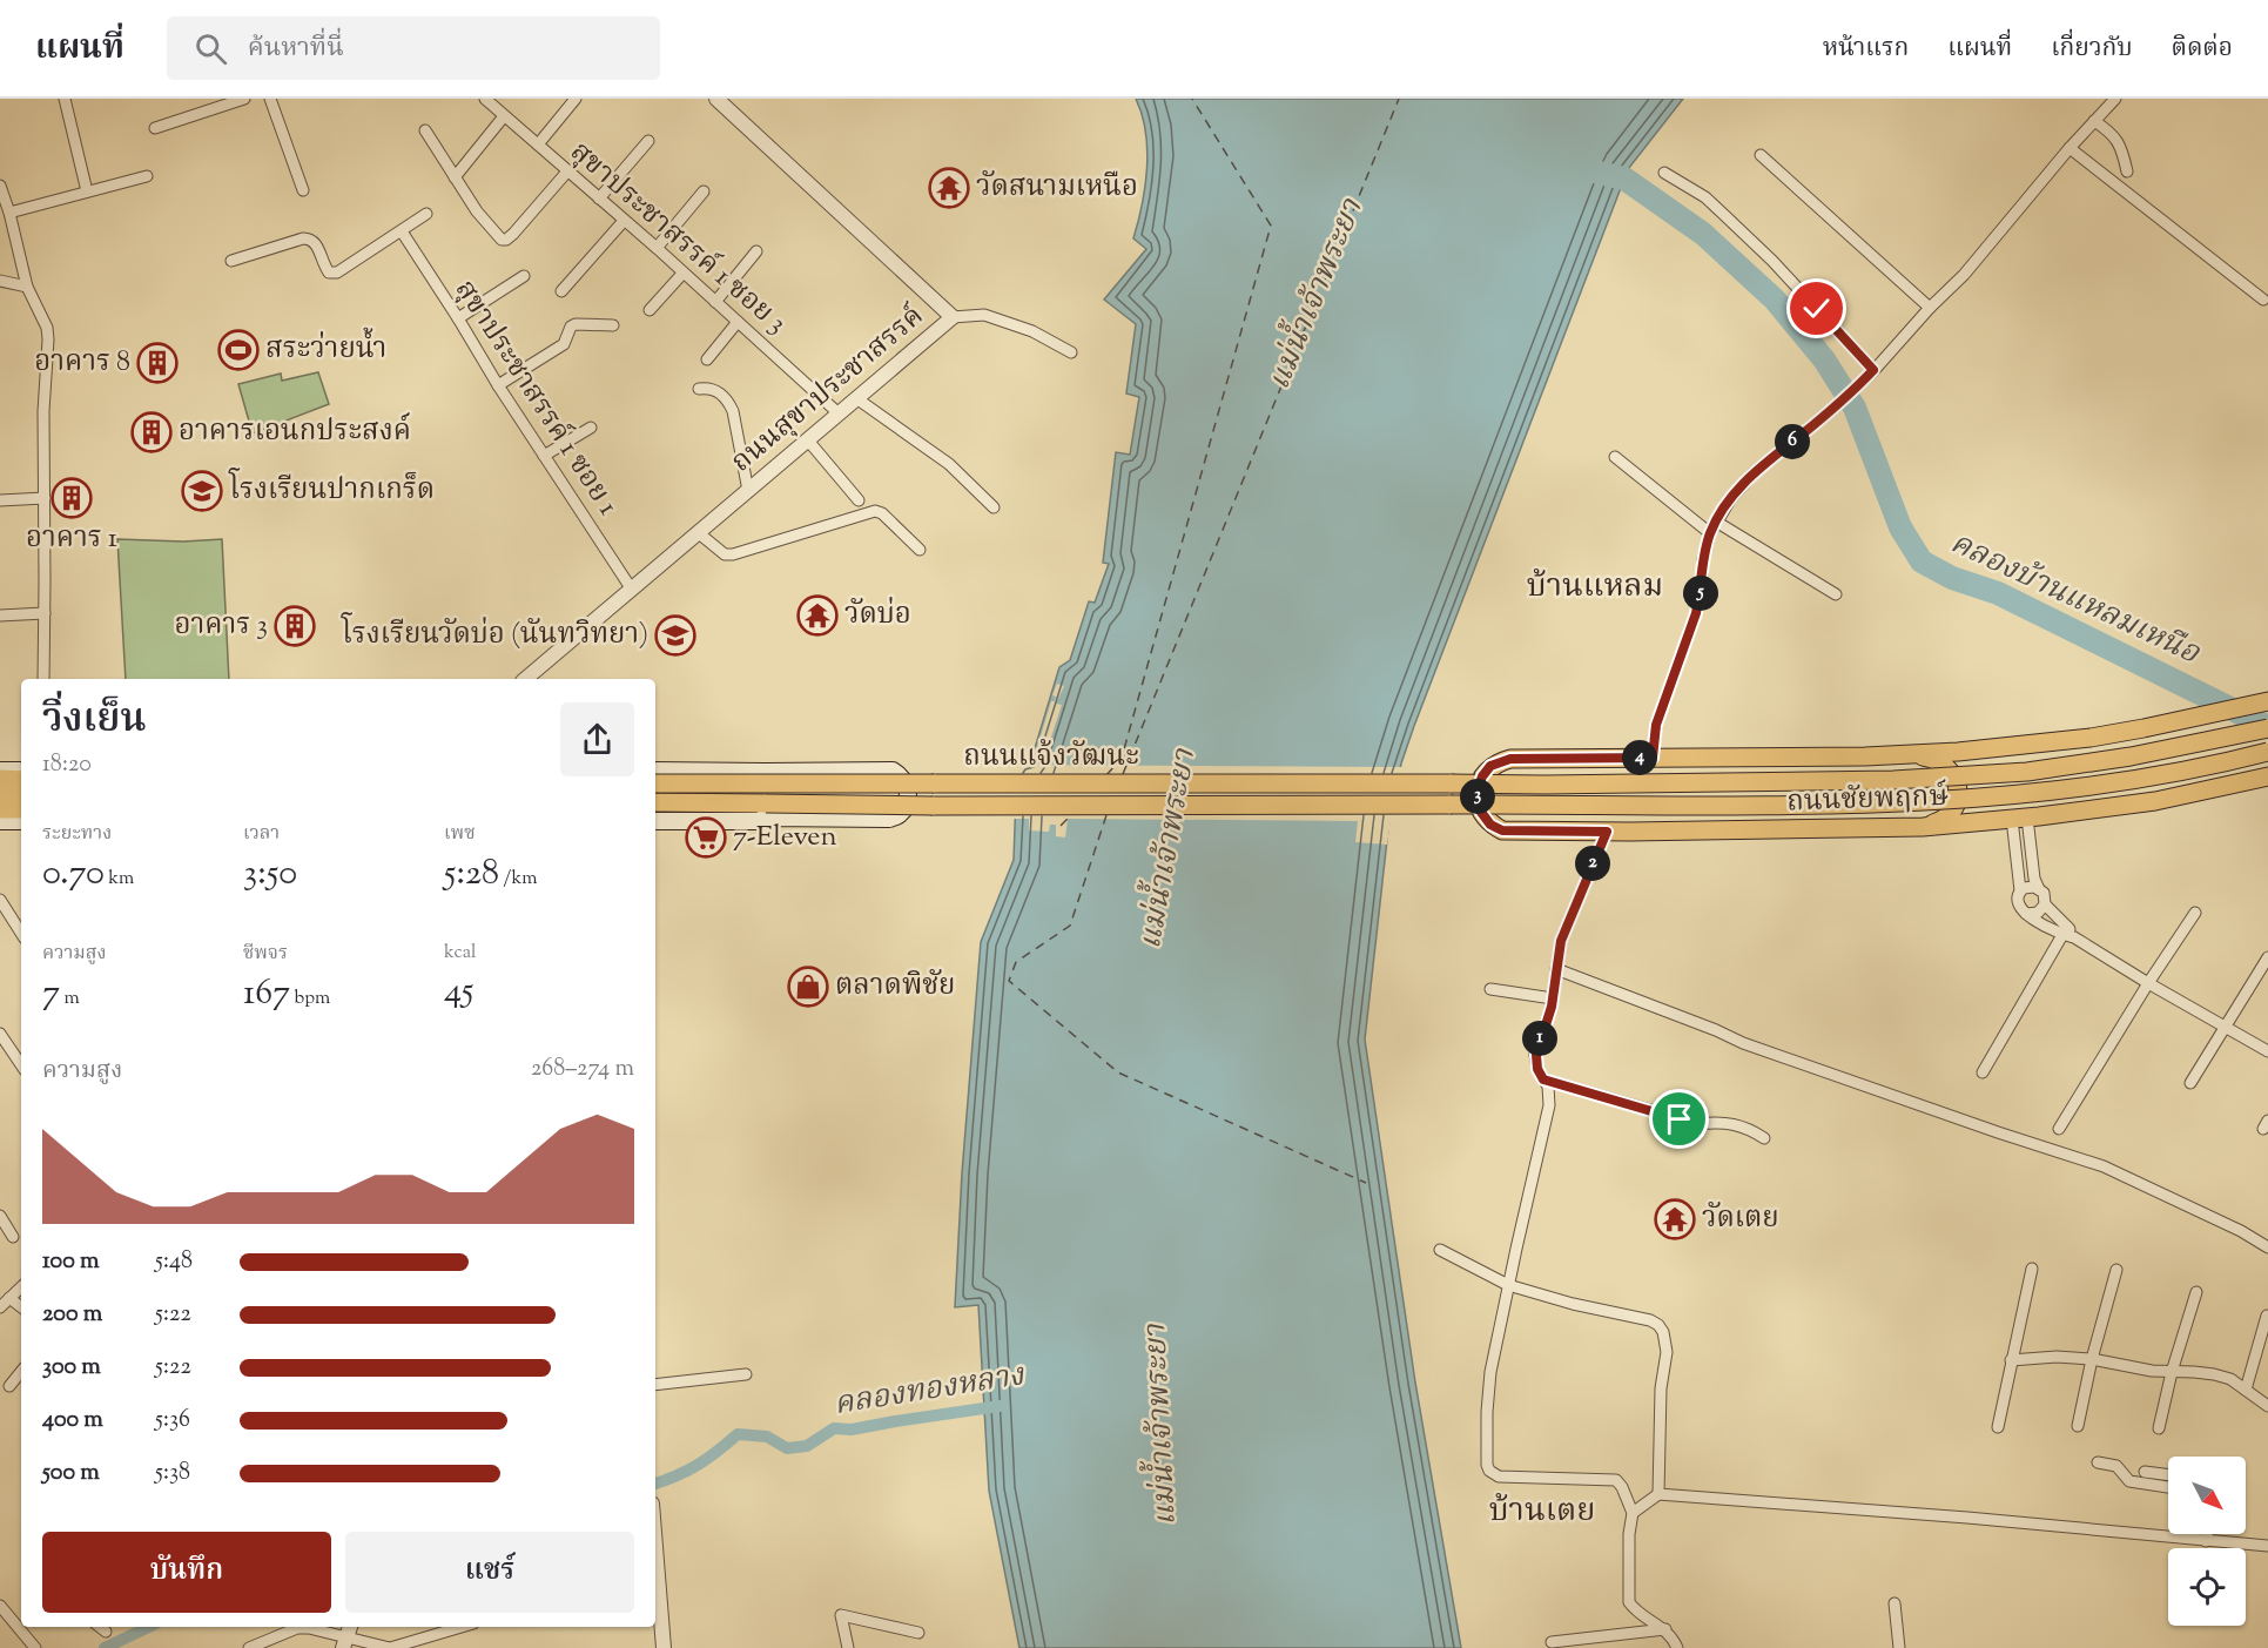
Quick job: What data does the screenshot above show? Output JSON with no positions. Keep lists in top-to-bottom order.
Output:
{
  "streets": {
    "main road": ["ถนนแจ้งวัฒนะ", "ถนนชัยพฤกษ์"],
    "street": ["สุขาประชาสรรค์ 1 ซอย 3", "ถนนสุขาประชาสรรค์", "สุขาประชาสรรค์ 1 ซอย 1"]
  },
  "crossings": [
    ["สุขาประชาสรรค์ 1 ซอย 3", "ถนนสุขาประชาสรรค์"],
    ["ถนนสุขาประชาสรรค์", "สุขาประชาสรรค์ 1 ซอย 1"],
    ["ถนนแจ้งวัฒนะ", "ถนนชัยพฤกษ์"]
  ],
  "districts": ["บ้านแหลม", "บ้านเตย"],
  "water": ["แม่น้ำเจ้าพระยา", "คลองบ้านแหลมเหนือ", "คลองทองหลาง"],
  "places": {
    "temple": ["วัดสนามเหนือ", "วัดบ่อ", "วัดเตย"],
    "sports": ["สระว่ายน้ำ"],
    "building": [
      "อาคาร 8",
      "อาคารเอนกประสงค์",
      "อาคาร 1",
      "อาคาร 3"
    ],
    "school or university": ["โรงเรียนปากเกร็ด", "โรงเรียนวัดบ่อ (นันทวิทยา)"],
    "supermarket": ["7-Eleven"],
    "shop": ["ตลาดพิชัย"]
  },
  "north": "bottom right",
  "page": {
    "header": "แผนที่",
    "search": "ค้นหาที่นี่",
    "nav": [
      "หน้าแรก",
      "แผนที่",
      "เกี่ยวกับ",
      "ติดต่อ"
    ],
    "pins": [
      "6",
      "5",
      "4",
      "3",
      "2",
      "1"
    ],
    "heading": ["วิ่งเย็น", "18:20"],
    "stats": [
      ["ระยะทาง", "0.70 km"],
      ["เวลา", "3:50"],
      ["เพซ", "5:28 /km"],
      ["ความสูง", "7 m"],
      ["ชีพจร", "167 bpm"],
      ["kcal", "45"]
    ],
    "chart": ["ความสูง", "268–274 m"],
    "list": [
      {
        "name": "100 m",
        "note": "5:48"
      },
      {
        "name": "200 m",
        "note": "5:22"
      },
      {
        "name": "300 m",
        "note": "5:22"
      },
      {
        "name": "400 m",
        "note": "5:36"
      },
      {
        "name": "500 m",
        "note": "5:38"
      }
    ],
    "buttons": ["บันทึก", "แชร์"]
  }
}
